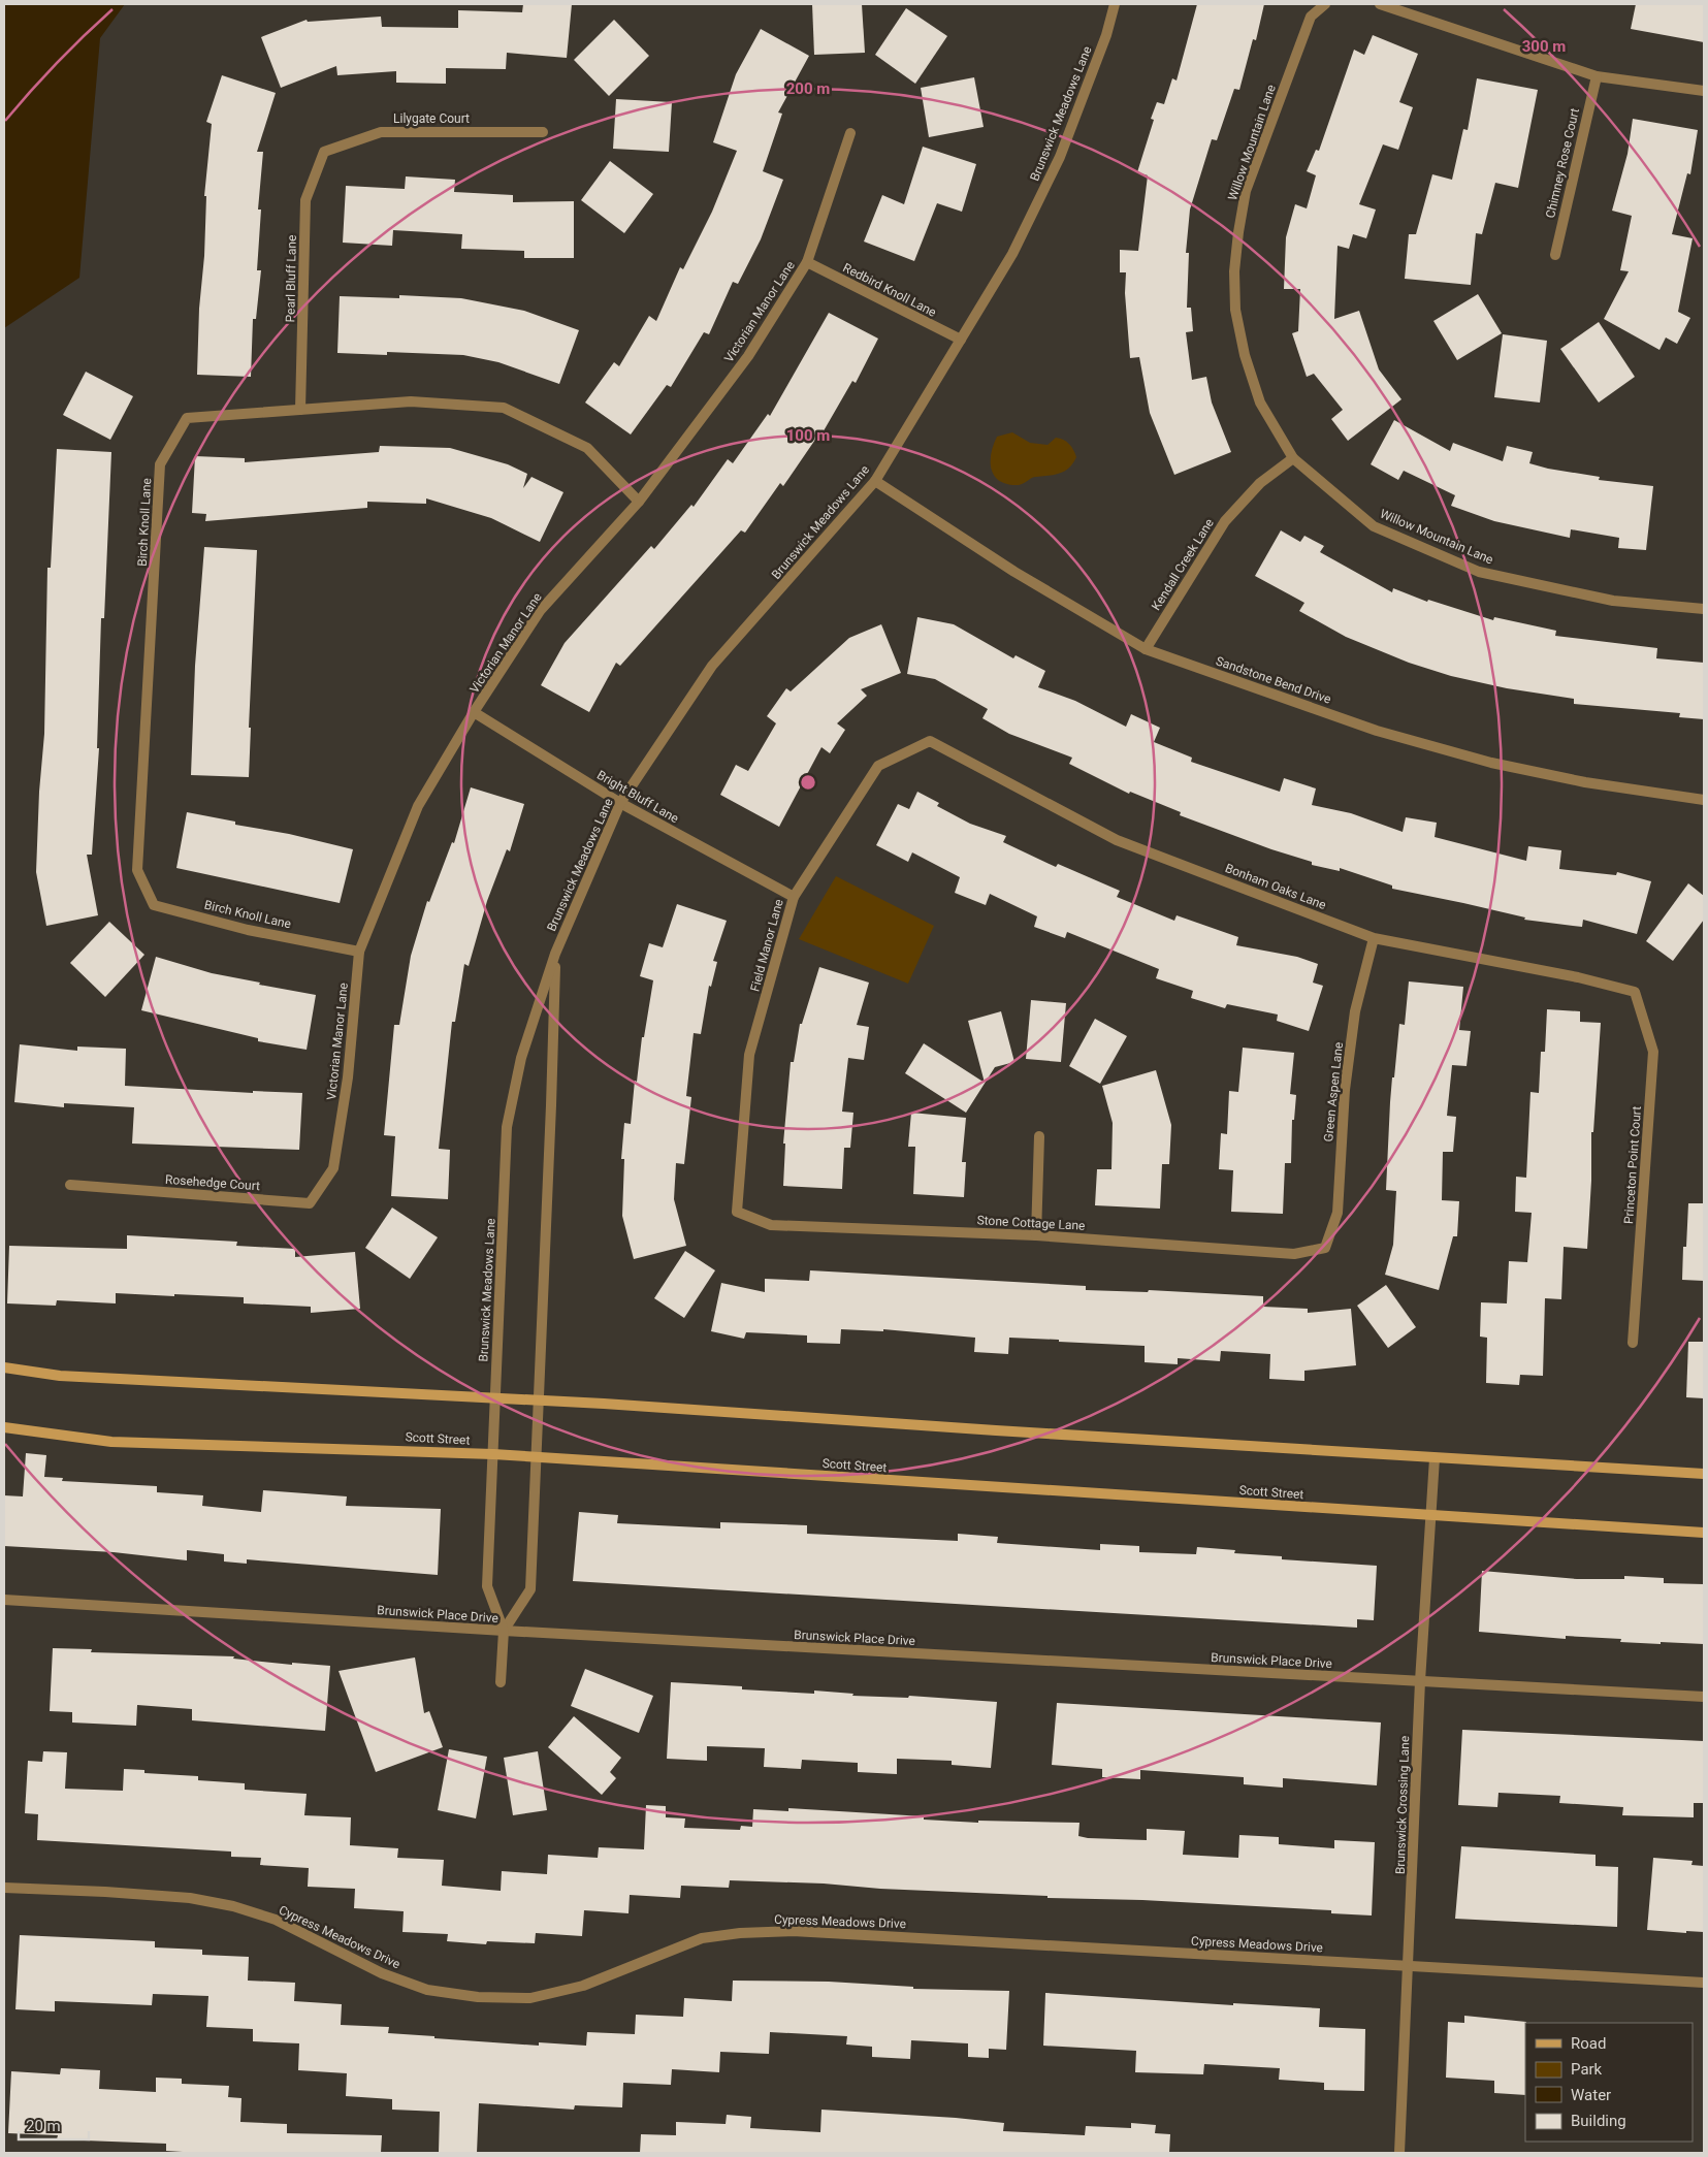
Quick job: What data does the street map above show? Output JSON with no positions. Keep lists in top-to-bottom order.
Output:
{
  "streets": {
    "main road": ["Scott Street"],
    "street": [
      "Brunswick Meadows Lane",
      "Lilygate Court",
      "Willow Mountain Lane",
      "Chimney Rose Court",
      "Pearl Bluff Lane",
      "Redbird Knoll Lane",
      "Victorian Manor Lane",
      "Birch Knoll Lane",
      "Kendall Creek Lane",
      "Sandstone Bend Drive",
      "Bright Bluff Lane",
      "Bonham Oaks Lane",
      "Field Manor Lane",
      "Green Aspen Lane",
      "Princeton Point Court",
      "Rosehedge Court",
      "Stone Cottage Lane",
      "Brunswick Place Drive",
      "Brunswick Crossing Lane",
      "Cypress Meadows Drive"
    ]
  },
  "crossings": [
    ["Brunswick Meadows Lane", "Redbird Knoll Lane"],
    ["Brunswick Meadows Lane", "Sandstone Bend Drive"],
    ["Brunswick Meadows Lane", "Bright Bluff Lane"],
    ["Brunswick Meadows Lane", "Scott Street"],
    ["Brunswick Meadows Lane", "Brunswick Place Drive"],
    ["Lilygate Court", "Pearl Bluff Lane"],
    ["Willow Mountain Lane", "Kendall Creek Lane"],
    ["Pearl Bluff Lane", "Birch Knoll Lane"],
    ["Redbird Knoll Lane", "Victorian Manor Lane"],
    ["Victorian Manor Lane", "Birch Knoll Lane"],
    ["Victorian Manor Lane", "Bright Bluff Lane"],
    ["Victorian Manor Lane", "Rosehedge Court"],
    ["Kendall Creek Lane", "Sandstone Bend Drive"],
    ["Bright Bluff Lane", "Field Manor Lane"],
    ["Bonham Oaks Lane", "Field Manor Lane"],
    ["Bonham Oaks Lane", "Green Aspen Lane"],
    ["Bonham Oaks Lane", "Princeton Point Court"],
    ["Field Manor Lane", "Stone Cottage Lane"],
    ["Green Aspen Lane", "Stone Cottage Lane"],
    ["Scott Street", "Brunswick Crossing Lane"],
    ["Brunswick Place Drive", "Brunswick Crossing Lane"],
    ["Brunswick Crossing Lane", "Cypress Meadows Drive"]
  ],
  "legend": [
    "Road",
    "Park",
    "Water",
    "Building"
  ],
  "scale_bar": "20 m",
  "rings": ["300 m", "200 m", "100 m"]
}
